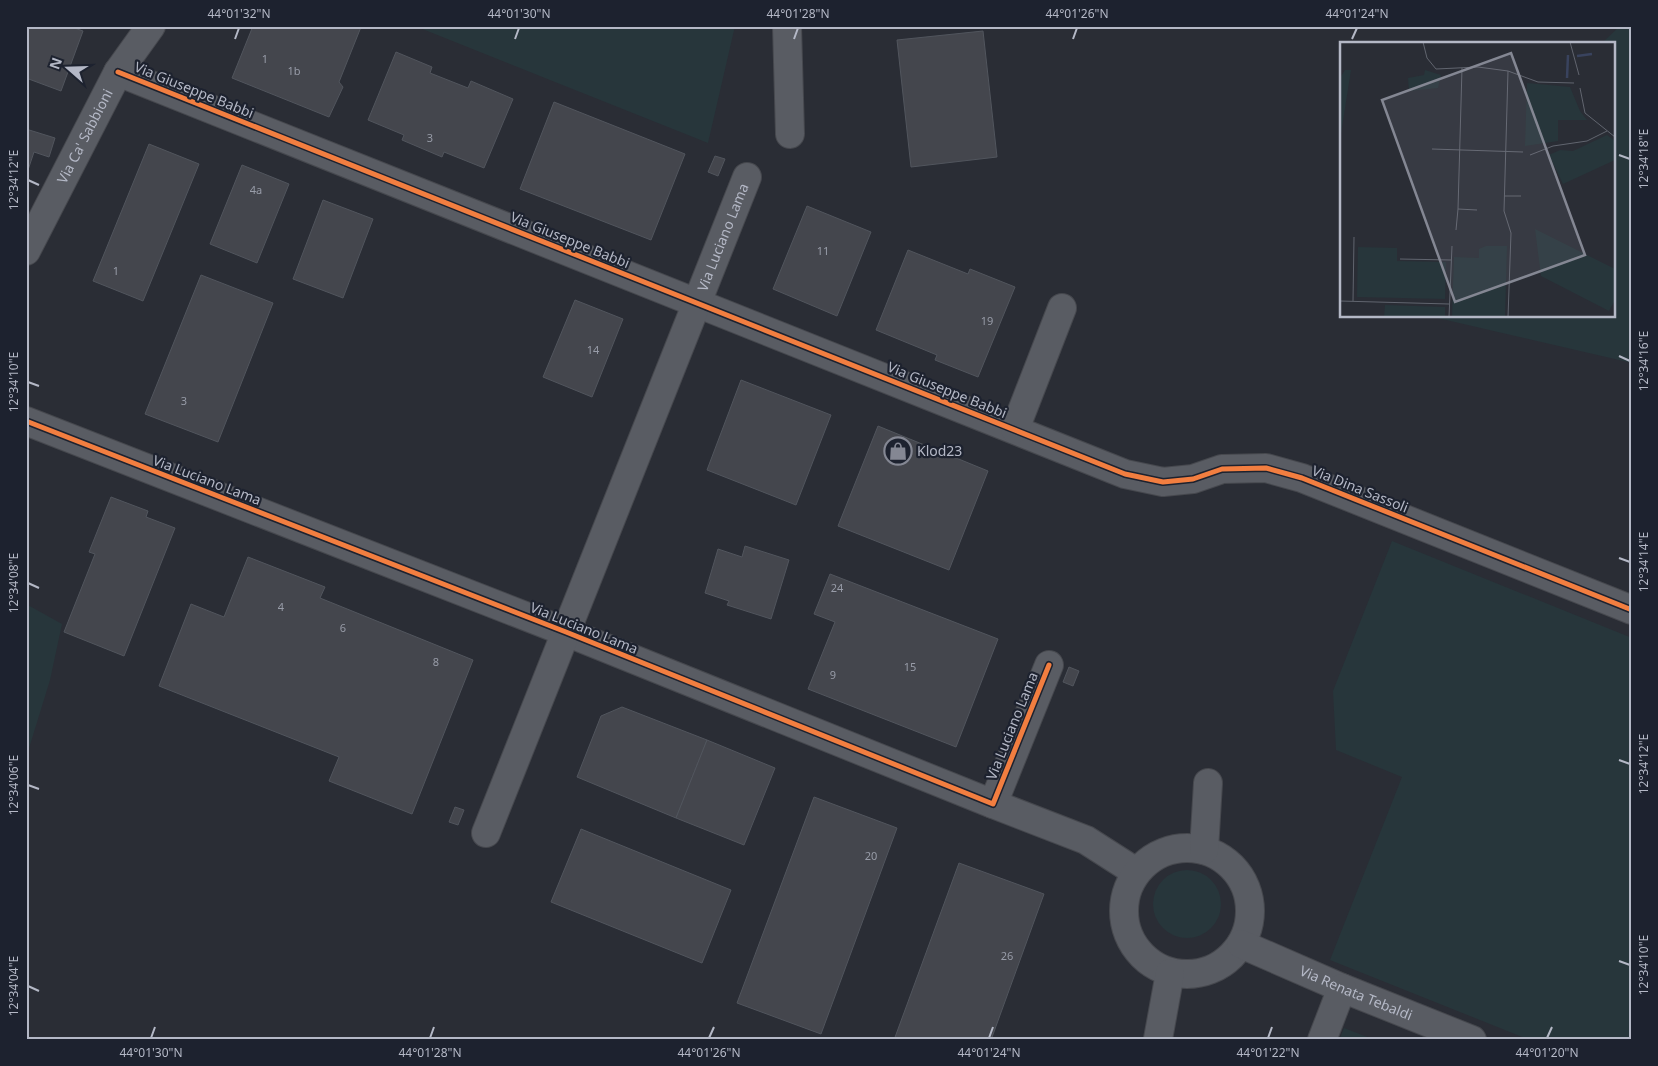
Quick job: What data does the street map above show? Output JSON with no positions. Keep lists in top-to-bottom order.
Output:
{
  "streets": {
    "street": [
      "Via Giuseppe Babbi",
      "Via Ca' Sabbioni",
      "Via Luciano Lama",
      "Via Dina Sassoli",
      "Via Renata Tebaldi"
    ]
  },
  "crossings": [
    ["Via Giuseppe Babbi", "Via Ca' Sabbioni"],
    ["Via Giuseppe Babbi", "Via Luciano Lama"],
    ["Via Giuseppe Babbi", "Via Dina Sassoli"]
  ],
  "places": {
    "shop": ["Klod23"]
  },
  "house_numbers": [
    "1",
    "1b",
    "3",
    "4a",
    "11",
    "1",
    "19",
    "14",
    "3",
    "24",
    "4",
    "6",
    "8",
    "15",
    "9",
    "20",
    "26"
  ],
  "north": "left",
  "coordinates": [
    "44°01'32\"N",
    "44°01'30\"N",
    "44°01'28\"N",
    "44°01'26\"N",
    "44°01'24\"N",
    "12°34'18\"E",
    "12°34'12\"E",
    "12°34'16\"E",
    "12°34'10\"E",
    "12°34'14\"E",
    "12°34'08\"E",
    "12°34'06\"E",
    "12°34'04\"E",
    "44°01'22\"N",
    "44°01'20\"N"
  ]
}
